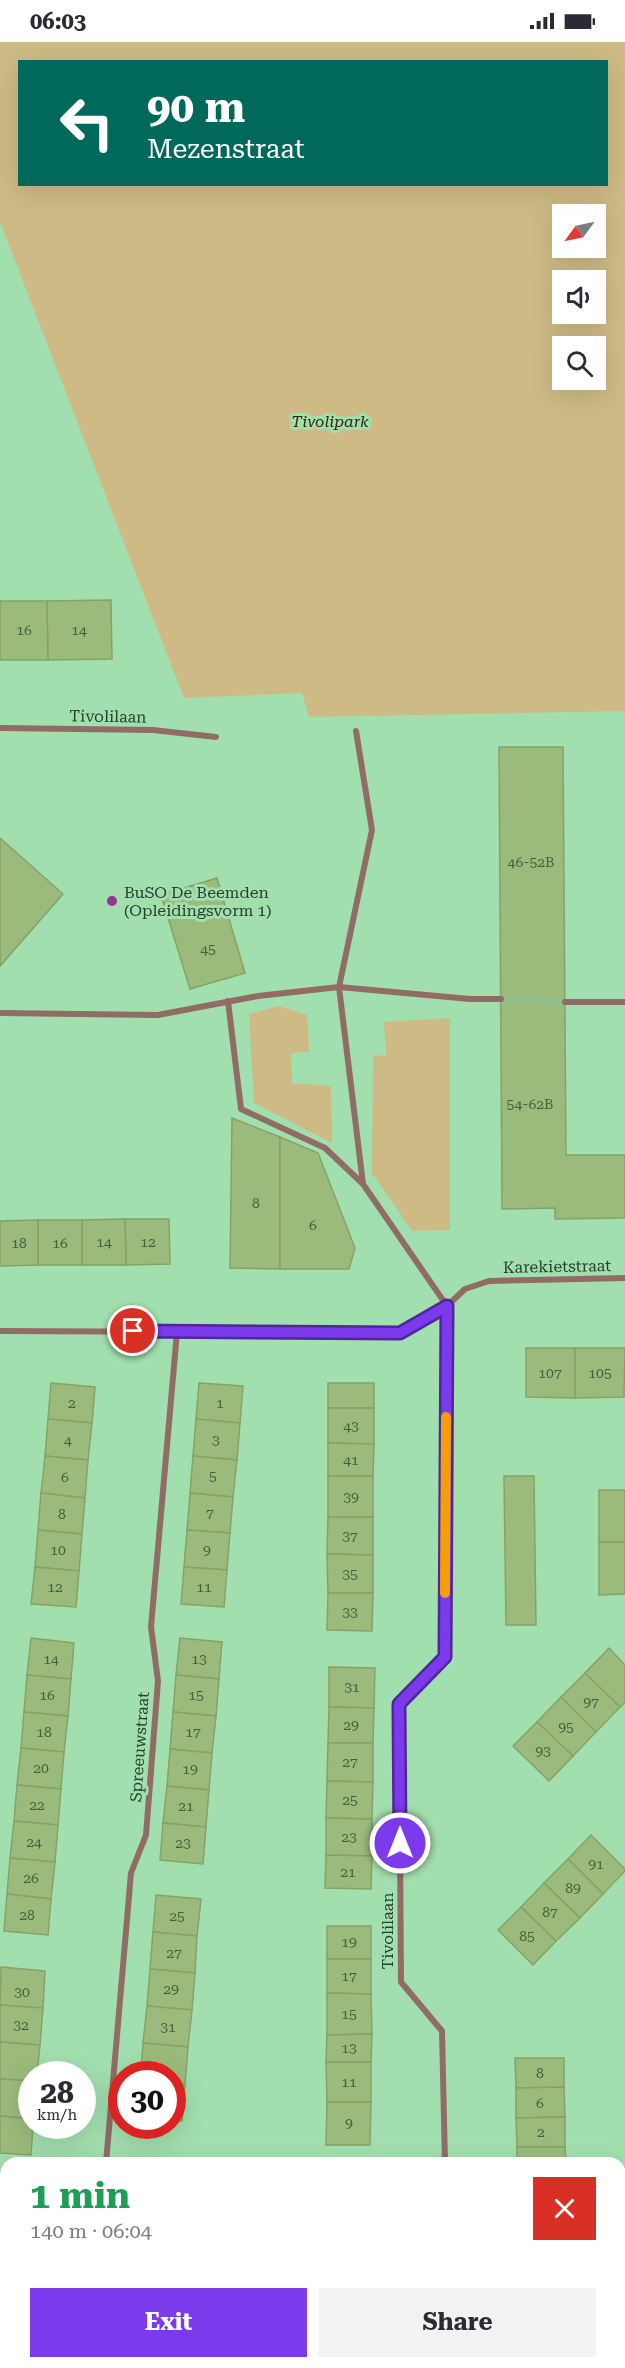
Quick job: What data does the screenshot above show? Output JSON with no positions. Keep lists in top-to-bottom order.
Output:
{
  "streets": {
    "street": ["Tivolilaan", "Karekietstraat", "Spreeuwstraat"]
  },
  "crossings": [
    ["Tivolilaan", "Karekietstraat"]
  ],
  "parks": ["Tivolipark"],
  "places": ["BuSO De Beemden (Opleidingsvorm 1)"],
  "house_numbers": [
    "16",
    "14",
    "46-52B",
    "45",
    "54-62B",
    "8",
    "6",
    "14",
    "12",
    "18",
    "16",
    "107",
    "105",
    "2",
    "1",
    "43",
    "4",
    "3",
    "41",
    "5",
    "6",
    "39",
    "7",
    "8",
    "37",
    "10",
    "9",
    "35",
    "12",
    "11",
    "33",
    "14",
    "13",
    "31",
    "16",
    "15",
    "97",
    "29",
    "95",
    "18",
    "17",
    "93",
    "27",
    "20",
    "19",
    "25",
    "22",
    "21",
    "23",
    "24",
    "23",
    "91",
    "21",
    "26",
    "89",
    "87",
    "28",
    "25",
    "85",
    "19",
    "27",
    "17",
    "29",
    "30",
    "15",
    "32",
    "31",
    "13",
    "8",
    "11",
    "6",
    "9",
    "2"
  ],
  "north": "bottom left",
  "page": {
    "status": "06:03",
    "turn": ["90 m", "Mezenstraat"],
    "speed": "28 km/h",
    "limit": "30",
    "heading": ["1 min", "140 m · 06:04"],
    "buttons": ["Exit", "Share"]
  }
}
